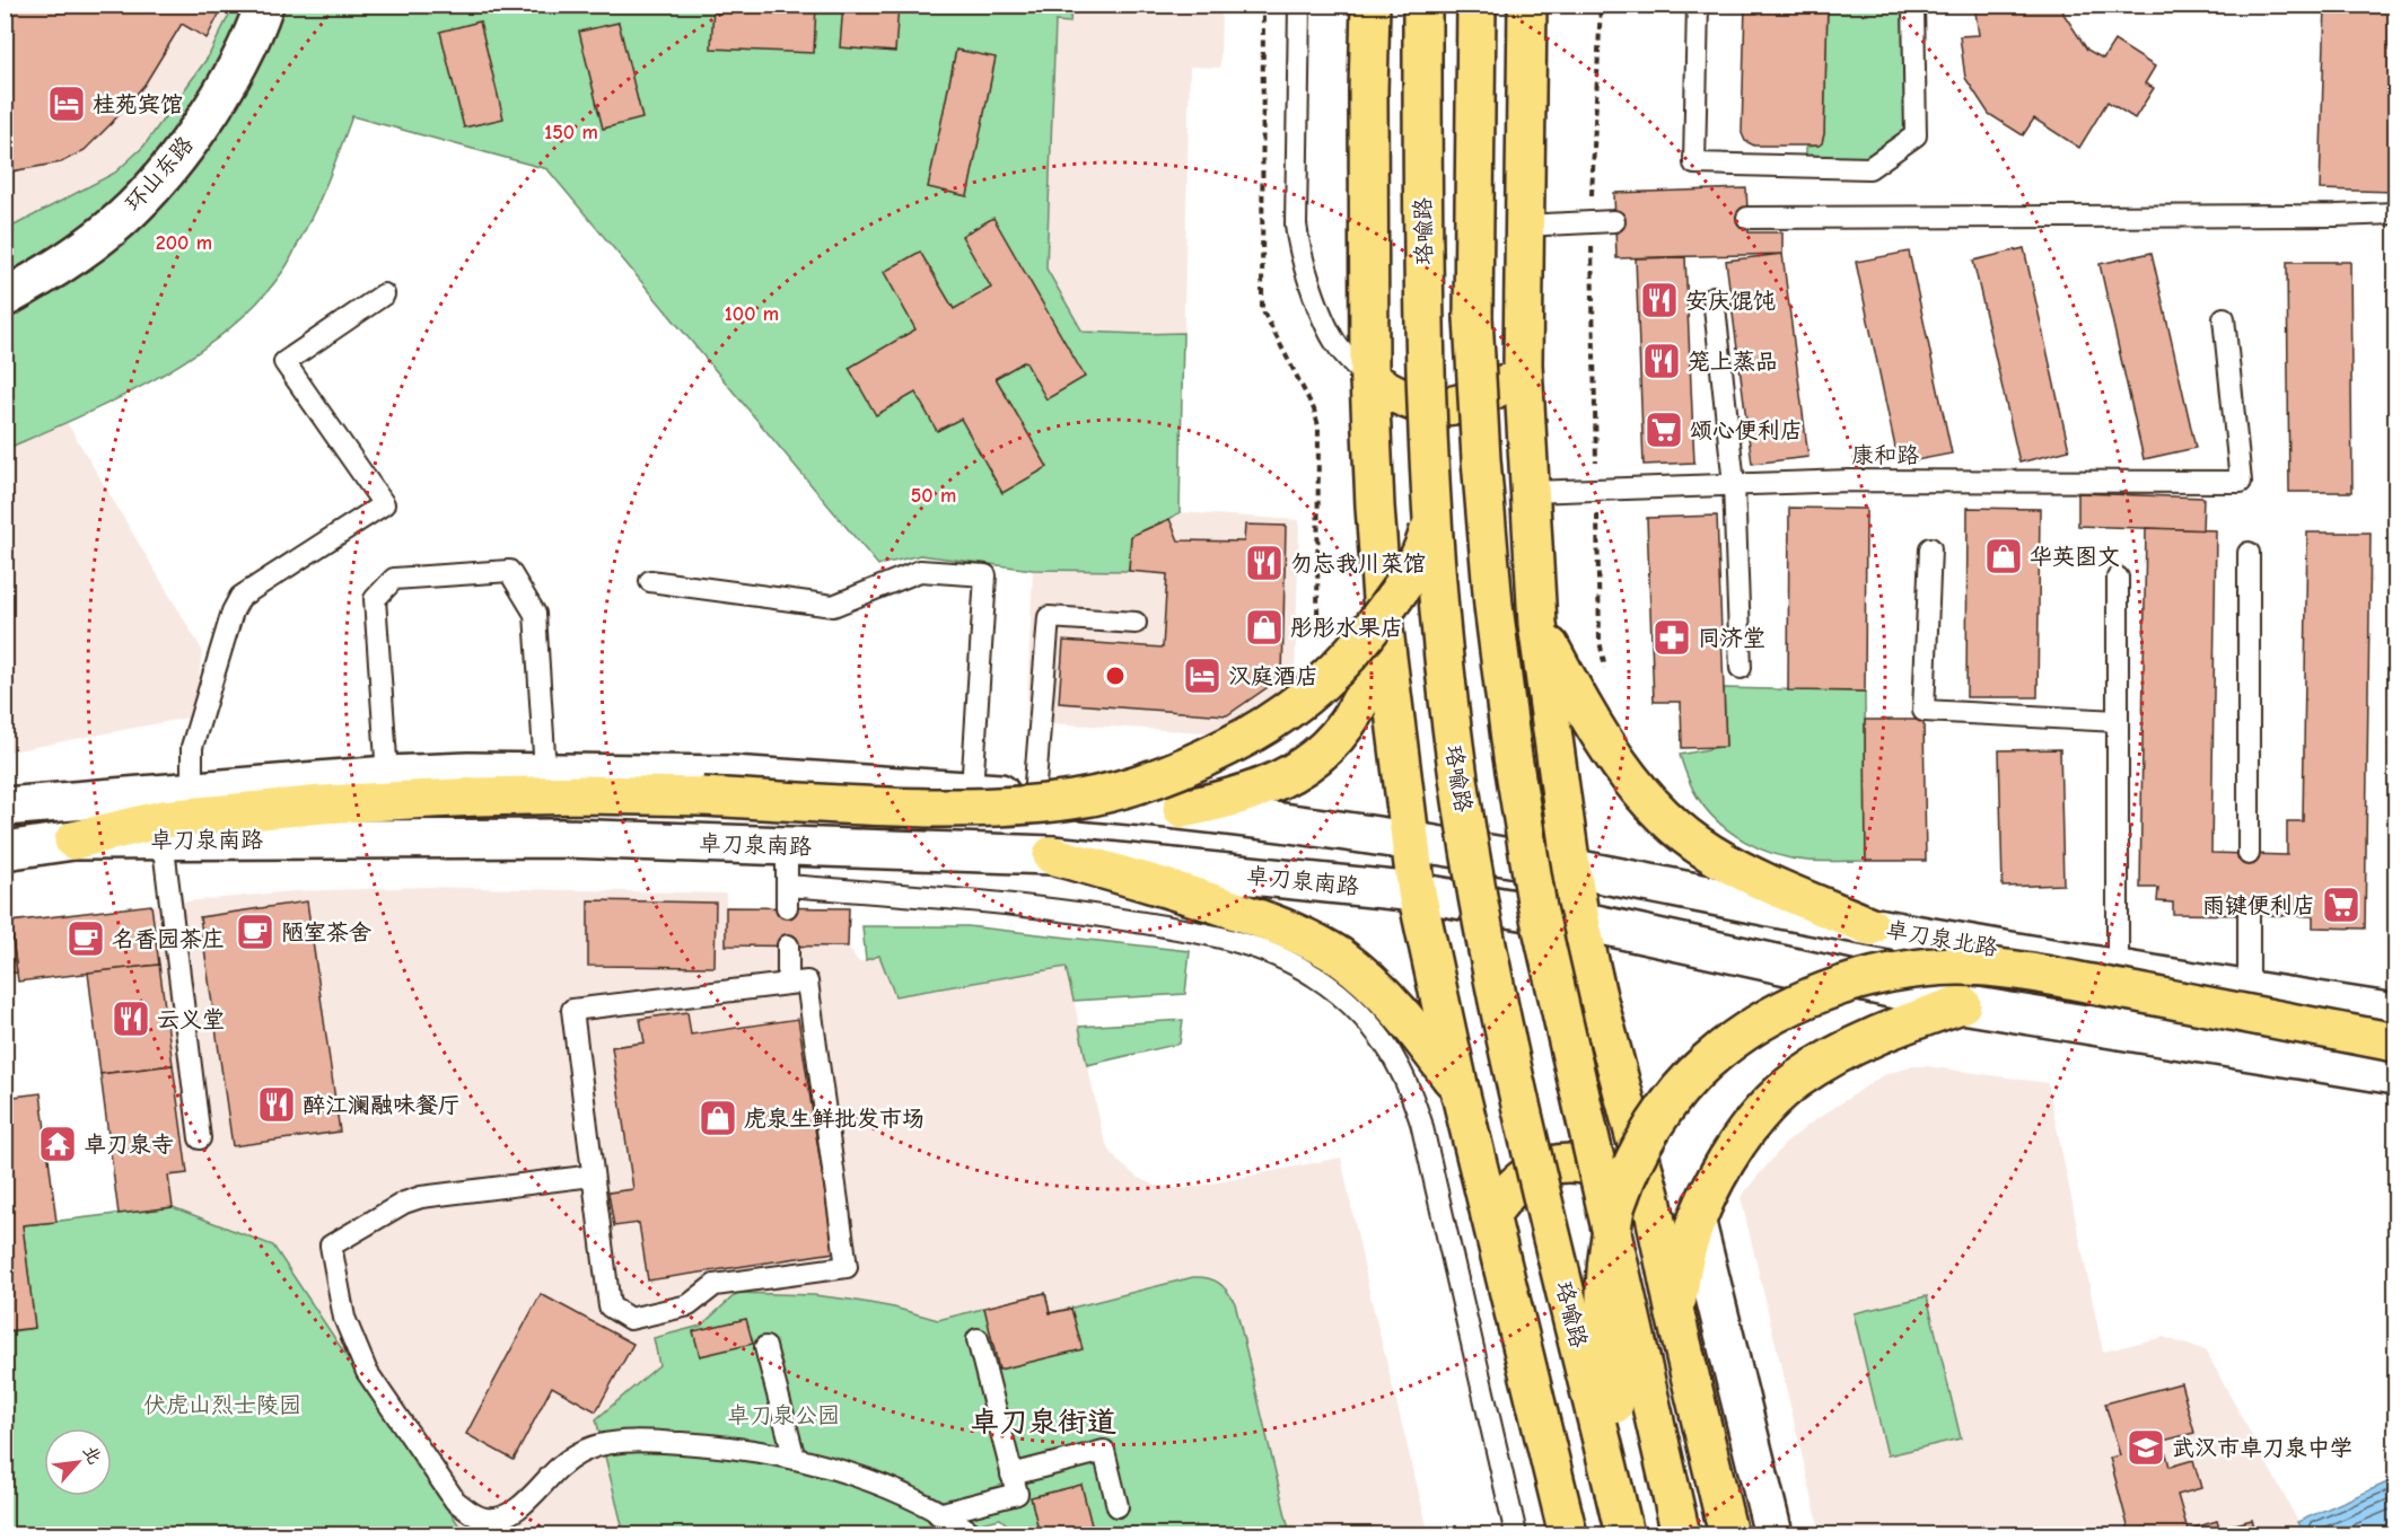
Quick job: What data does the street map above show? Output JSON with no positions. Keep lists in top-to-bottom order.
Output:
{
  "streets": {
    "main road": [
      "环山东路",
      "珞喻路",
      "卓刀泉南路",
      "卓刀泉北路"
    ],
    "lane": ["康和路"]
  },
  "crossings": [
    ["卓刀泉南路", "卓刀泉北路"]
  ],
  "districts": ["卓刀泉街道"],
  "parks": ["伏虎山烈士陵园", "卓刀泉公园"],
  "places": {
    "hotel": ["桂苑宾馆", "汉庭酒店"],
    "restaurant": [
      "安庆馄饨",
      "笼上蒸品",
      "勿忘我川菜馆",
      "云义堂",
      "醉江澜融味餐厅"
    ],
    "supermarket": ["颂心便利店", "雨键便利店"],
    "shop": ["华英图文", "彤彤水果店", "虎泉生鲜批发市场"],
    "pharmacy": ["同济堂"],
    "cafe": ["陋室茶舍", "名香园茶庄"],
    "temple": ["卓刀泉寺"],
    "school or university": ["武汉市卓刀泉中学"]
  },
  "north": "top right",
  "rings": [
    "150 m",
    "200 m",
    "100 m",
    "50 m"
  ]
}
